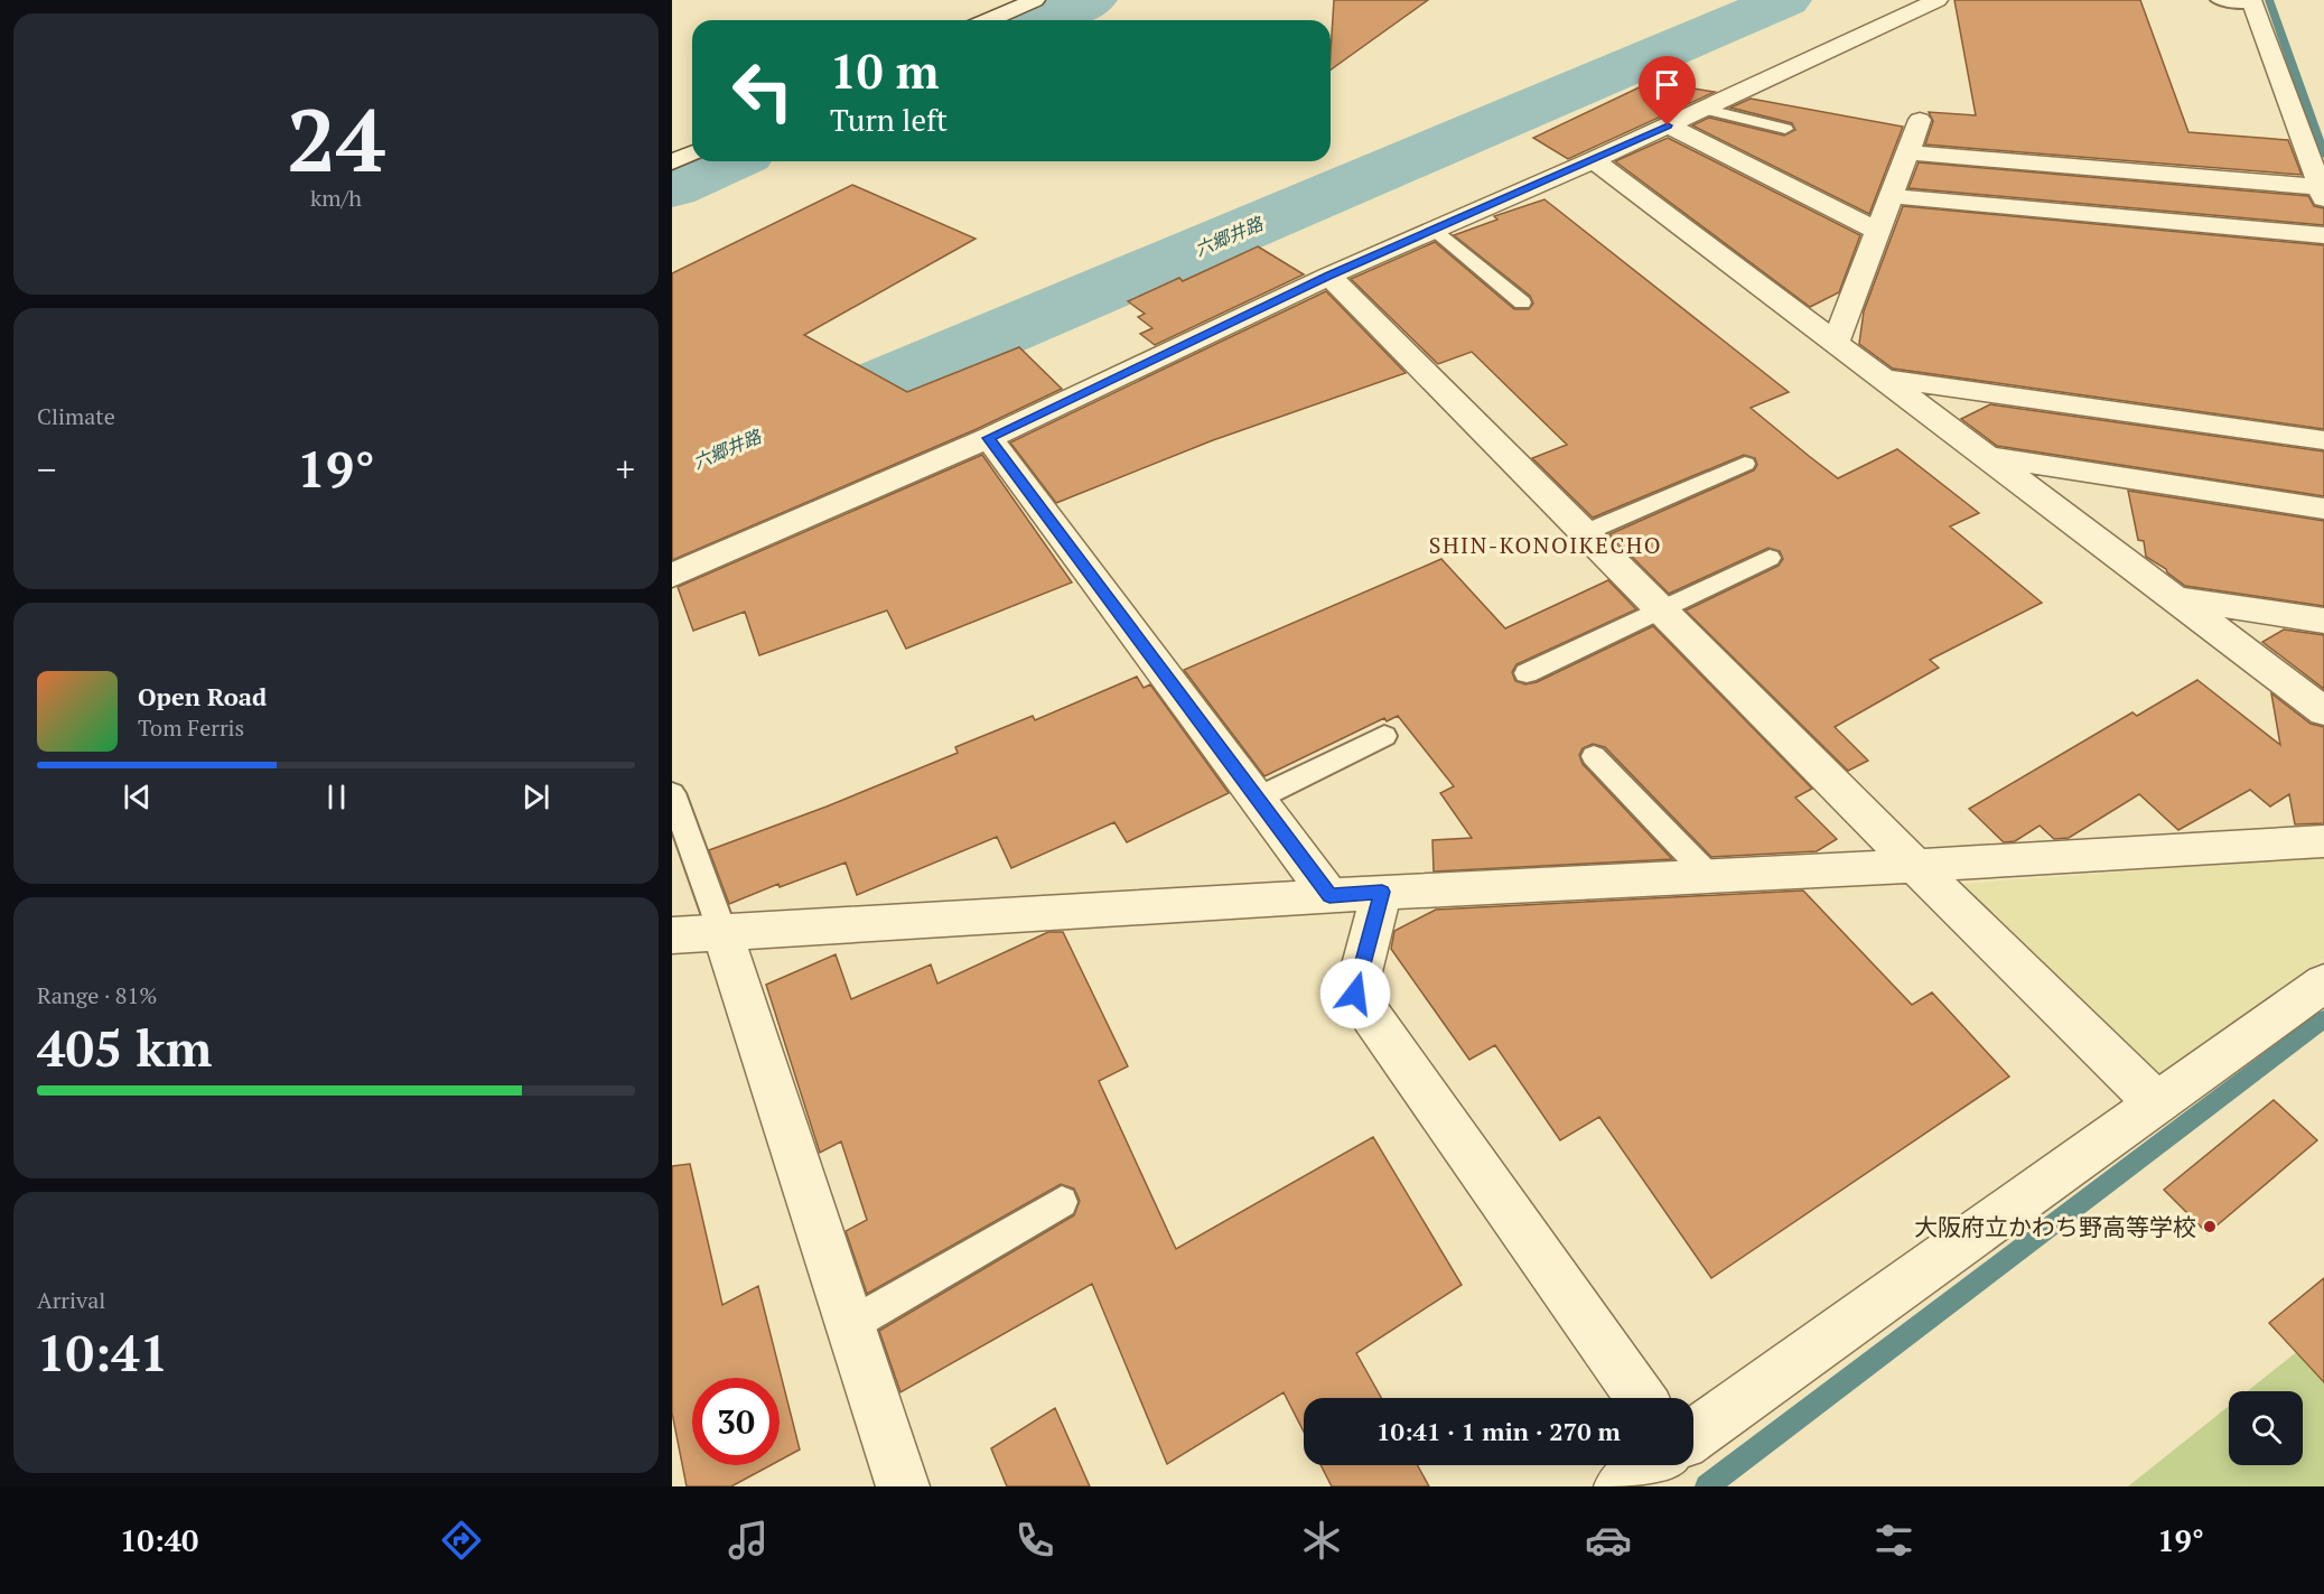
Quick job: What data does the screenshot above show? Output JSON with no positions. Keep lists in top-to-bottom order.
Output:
{
  "districts": ["SHIN-KONOIKECHO"],
  "water": ["六郷井路"],
  "places": ["大阪府立かわち野高等学校"],
  "page": {
    "tile": [
      ["24", "km/h"],
      "Climate",
      ["Range · 81%", "405 km"],
      ["Arrival", "10:41"]
    ],
    "turn": ["10 m", "Turn left"],
    "heat": ["−", "19°", "+"],
    "song": ["Open Road", "Tom Ferris"],
    "limit": "30",
    "trip": "10:41 · 1 min · 270 m",
    "tabs": ["10:40", "19°"]
  }
}
